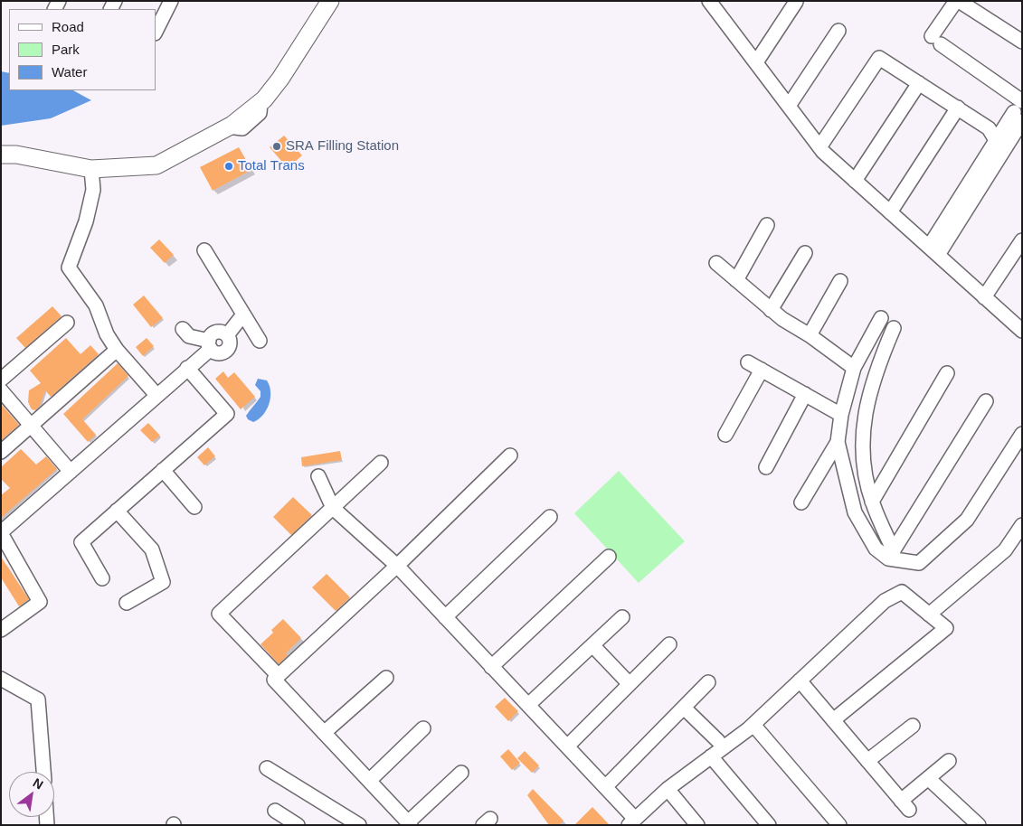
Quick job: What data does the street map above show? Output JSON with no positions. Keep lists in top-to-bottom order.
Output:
{
  "places": ["SRA Filling Station", "Total Trans"],
  "legend": ["Road", "Park", "Water"],
  "north": "top right"
}
